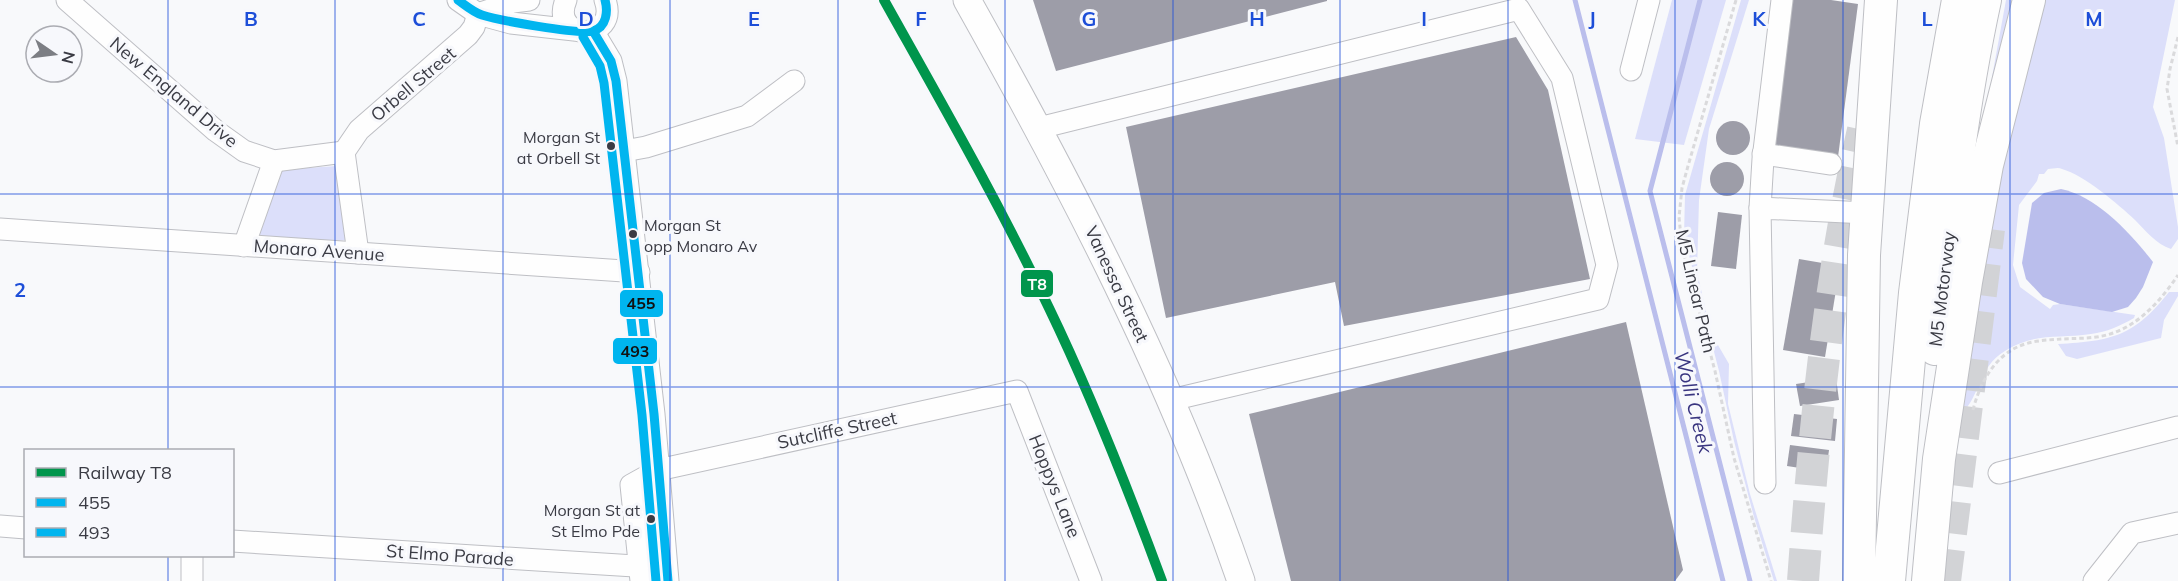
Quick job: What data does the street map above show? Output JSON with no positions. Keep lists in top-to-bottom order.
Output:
{
  "streets": {
    "highway": ["M5 Motorway"],
    "main road": ["Vanessa Street"],
    "street": [
      "Orbell Street",
      "New England Drive",
      "Monaro Avenue",
      "Sutcliffe Street",
      "Hoppys Lane",
      "St Elmo Parade"
    ],
    "path": ["M5 Linear Path"]
  },
  "crossings": [
    ["Sutcliffe Street", "Hoppys Lane"],
    ["Sutcliffe Street", "St Elmo Parade"]
  ],
  "water": ["Wolli Creek"],
  "places": ["Morgan St at Orbell St", "Morgan St opp Monaro Av", "Morgan St at St Elmo Pde"],
  "lines": ["rail line T8", "transit line 455", "transit line 493"],
  "legend": ["Railway T8", "455", "493"],
  "north": "right",
  "grid": {
    "columns": [
      "B",
      "C",
      "D",
      "E",
      "F",
      "G",
      "H",
      "I",
      "J",
      "K",
      "L",
      "M"
    ],
    "rows": ["2"]
  }
}
